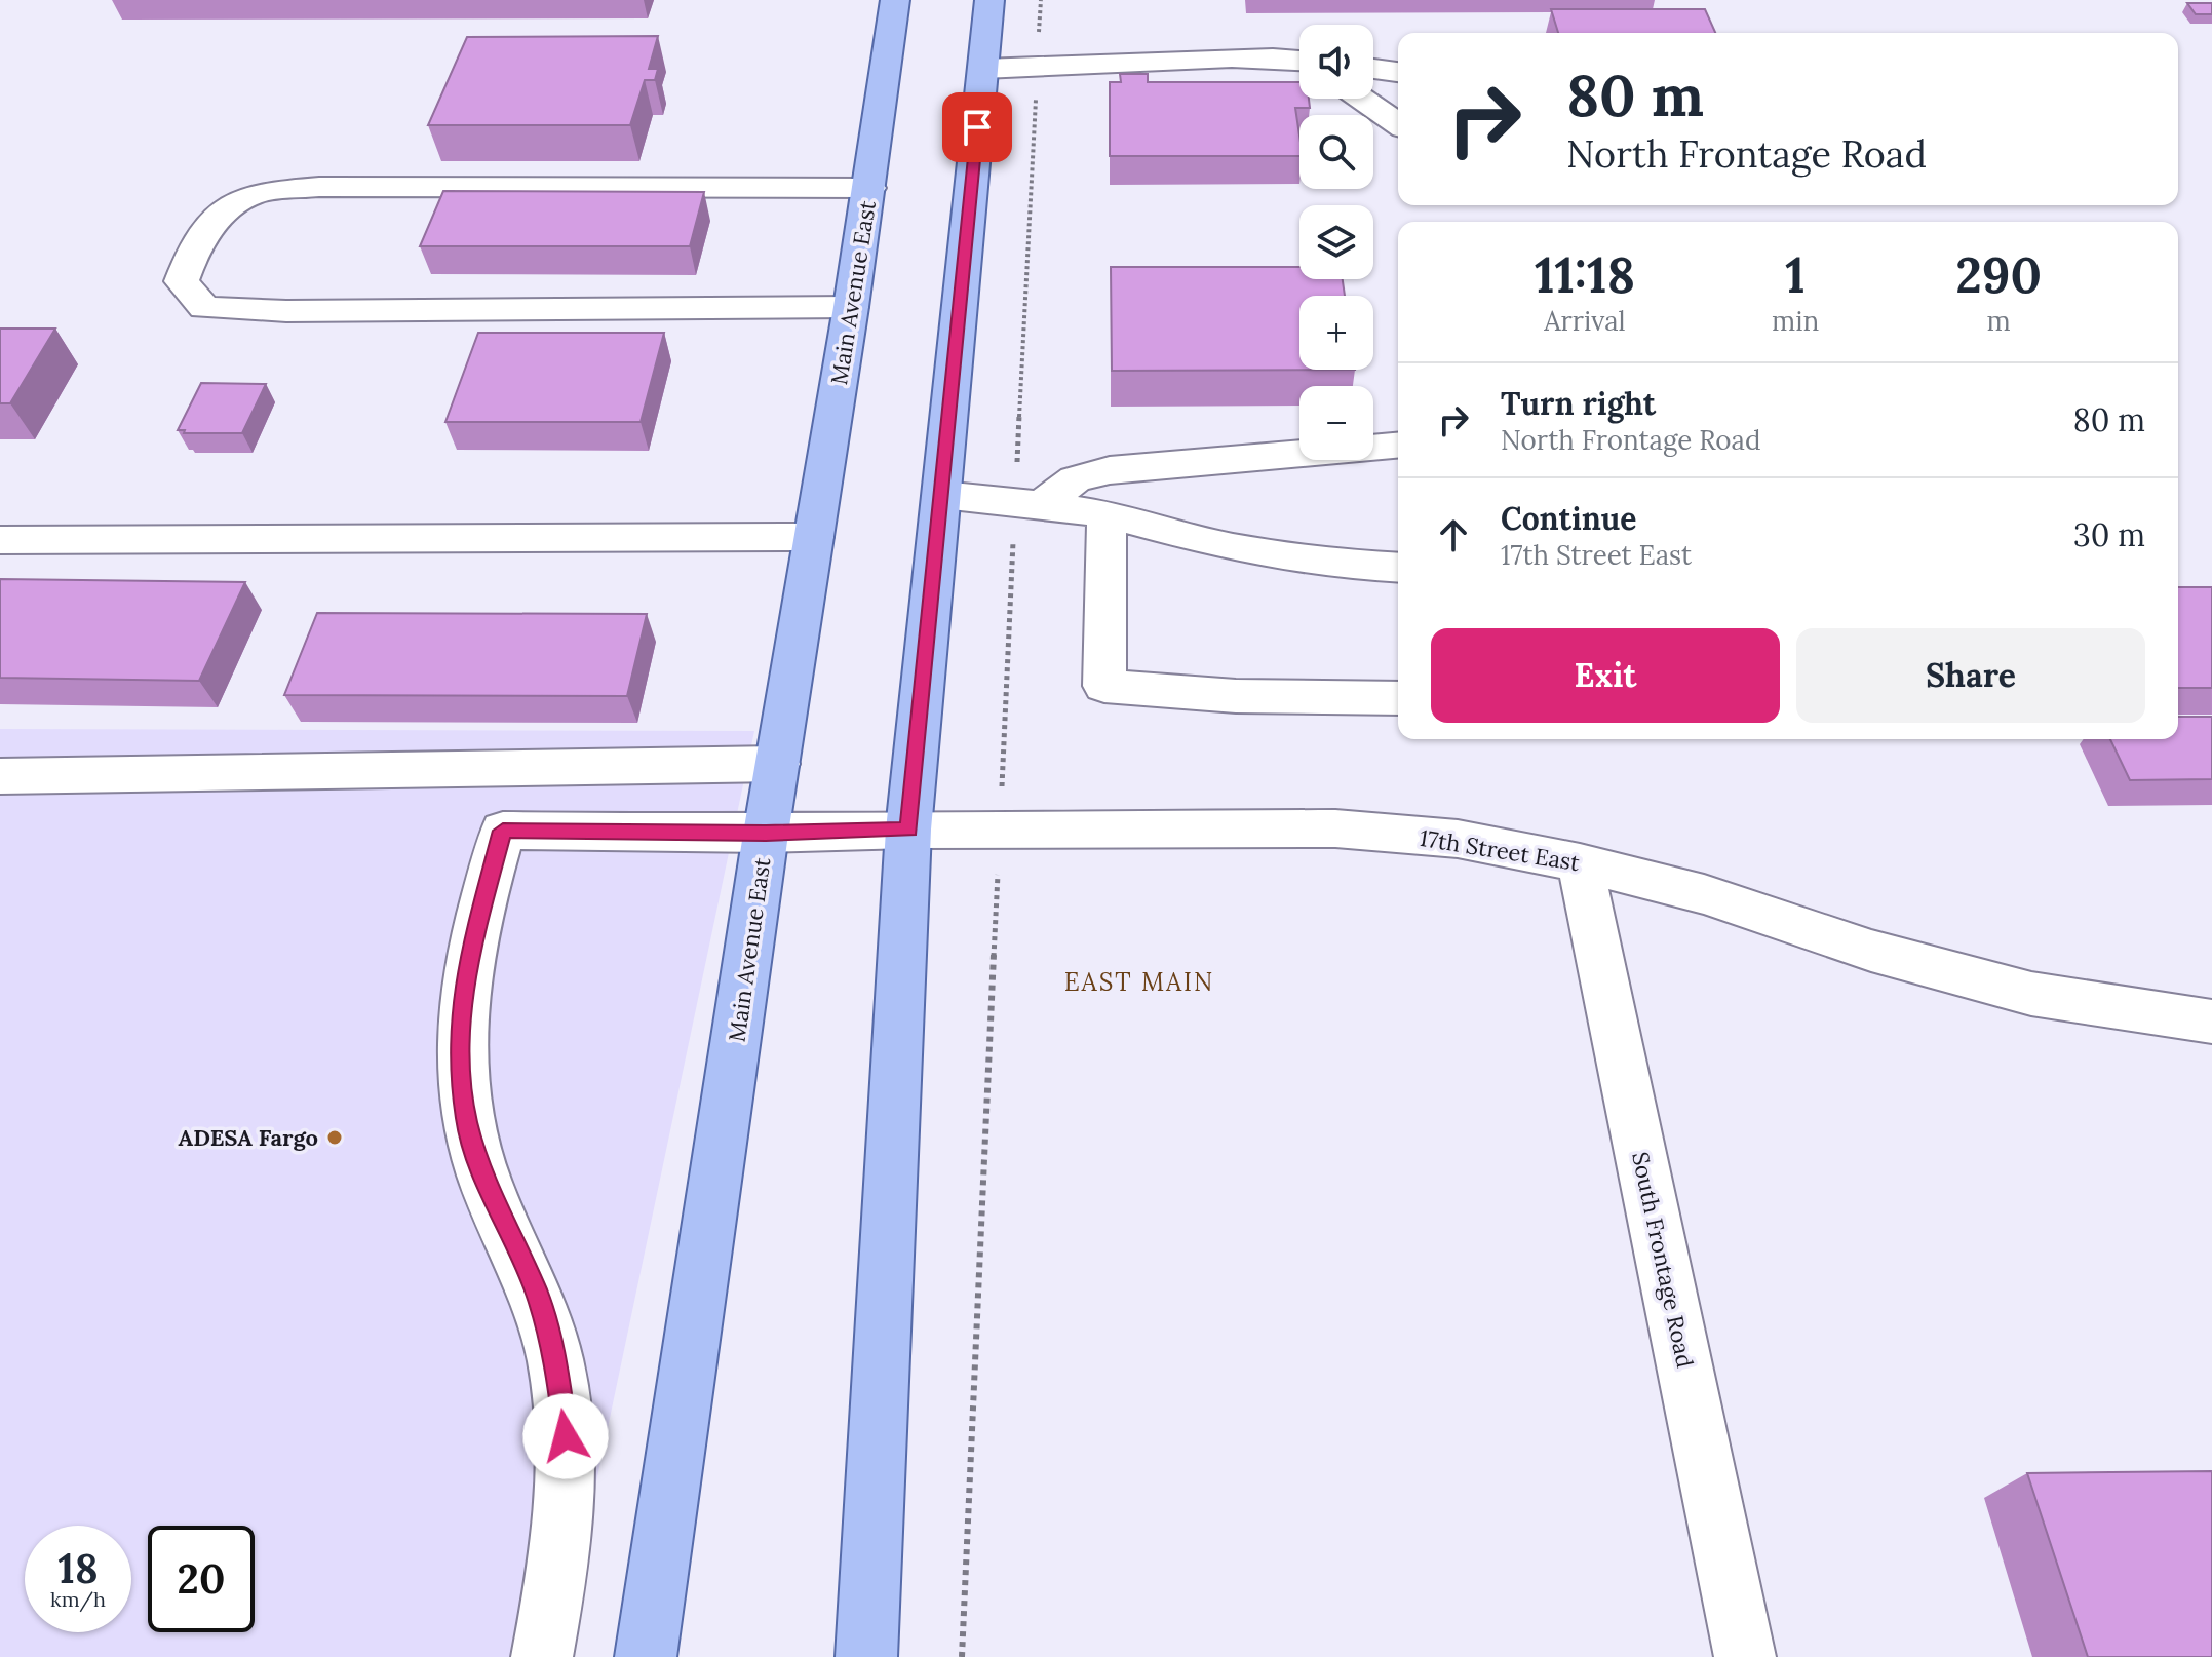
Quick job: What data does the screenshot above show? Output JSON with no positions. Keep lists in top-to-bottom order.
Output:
{
  "streets": {
    "main road": ["Main Avenue East"],
    "street": ["17th Street East", "South Frontage Road"]
  },
  "crossings": [
    ["Main Avenue East", "17th Street East"],
    ["17th Street East", "South Frontage Road"]
  ],
  "districts": ["EAST MAIN"],
  "places": ["ADESA Fargo"],
  "page": {
    "map_buttons": ["+", "−"],
    "turn": ["80 m", "North Frontage Road"],
    "eta": [
      "11:18",
      "Arrival",
      "1",
      "min",
      "290",
      "m"
    ],
    "list": [
      {
        "name": "Turn right",
        "note": "North Frontage Road",
        "value": "80 m"
      },
      {
        "name": "Continue",
        "note": "17th Street East",
        "value": "30 m"
      }
    ],
    "buttons": ["Exit", "Share"],
    "speed": "18 km/h",
    "limit": "20"
  }
}
